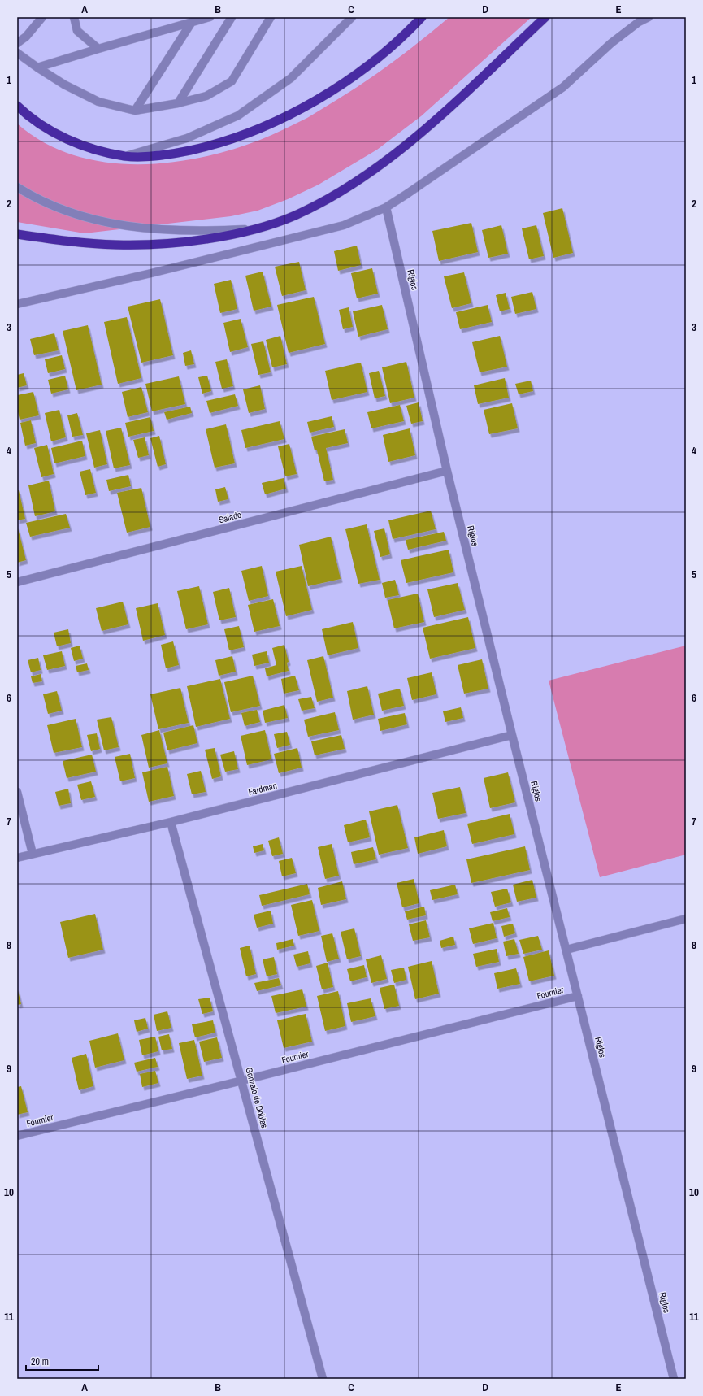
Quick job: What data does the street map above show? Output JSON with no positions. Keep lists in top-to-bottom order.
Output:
{
  "streets": {
    "street": [
      "Riglos",
      "Salado",
      "Fardman",
      "Fournier",
      "Gonzalo de Doblas"
    ]
  },
  "crossings": [
    ["Riglos", "Salado"],
    ["Riglos", "Fardman"],
    ["Riglos", "Fournier"],
    ["Fardman", "Gonzalo de Doblas"],
    ["Fournier", "Gonzalo de Doblas"]
  ],
  "scale_bar": "20 m",
  "grid": {
    "columns": [
      "A",
      "B",
      "C",
      "D",
      "E"
    ],
    "rows": [
      "1",
      "2",
      "3",
      "4",
      "5",
      "6",
      "7",
      "8",
      "9",
      "10",
      "11"
    ]
  }
}
